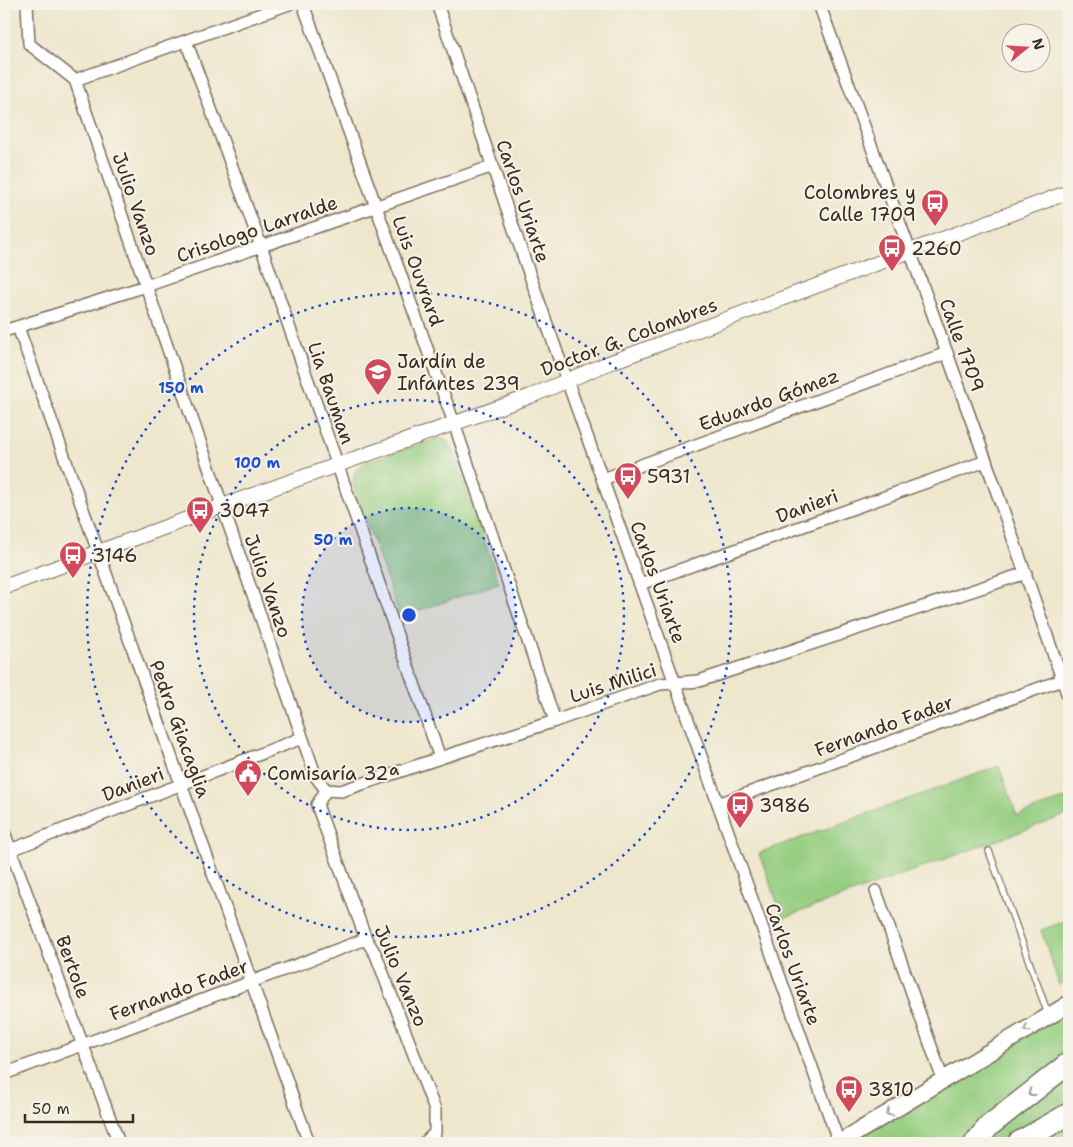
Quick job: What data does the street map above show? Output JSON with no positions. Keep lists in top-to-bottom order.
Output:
{
  "streets": {
    "street": [
      "Carlos Uriarte",
      "Julio Vanzo",
      "Crisologo Larralde",
      "Luis Ouvrard",
      "Doctor G. Colombres",
      "Calle 1709",
      "Lia Bauman",
      "Eduardo Gómez",
      "Danieri",
      "Luis Milici",
      "Fernando Fader",
      "Pedro Giacaglia",
      "Bertole"
    ]
  },
  "crossings": [
    ["Carlos Uriarte", "Crisologo Larralde"],
    ["Carlos Uriarte", "Doctor G. Colombres"],
    ["Carlos Uriarte", "Eduardo Gómez"],
    ["Carlos Uriarte", "Danieri"],
    ["Carlos Uriarte", "Luis Milici"],
    ["Carlos Uriarte", "Fernando Fader"],
    ["Julio Vanzo", "Crisologo Larralde"],
    ["Julio Vanzo", "Doctor G. Colombres"],
    ["Julio Vanzo", "Danieri"],
    ["Julio Vanzo", "Luis Milici"],
    ["Julio Vanzo", "Fernando Fader"],
    ["Crisologo Larralde", "Luis Ouvrard"],
    ["Crisologo Larralde", "Lia Bauman"],
    ["Crisologo Larralde", "Pedro Giacaglia"],
    ["Luis Ouvrard", "Doctor G. Colombres"],
    ["Luis Ouvrard", "Luis Milici"],
    ["Doctor G. Colombres", "Calle 1709"],
    ["Doctor G. Colombres", "Lia Bauman"],
    ["Doctor G. Colombres", "Pedro Giacaglia"],
    ["Calle 1709", "Eduardo Gómez"],
    ["Calle 1709", "Danieri"],
    ["Calle 1709", "Luis Milici"],
    ["Calle 1709", "Fernando Fader"],
    ["Lia Bauman", "Luis Milici"],
    ["Danieri", "Pedro Giacaglia"],
    ["Danieri", "Bertole"],
    ["Fernando Fader", "Pedro Giacaglia"],
    ["Fernando Fader", "Bertole"]
  ],
  "places": {
    "bus stop": [
      "Colombres y Calle 1709",
      "2260",
      "5931",
      "3047",
      "3146",
      "3986",
      "3810"
    ],
    "school or university": ["Jardín de Infantes 239"],
    "public building": ["Comisaría 32ª"]
  },
  "scale_bar": "50 m",
  "north": "right",
  "rings": ["150 m", "100 m", "50 m"]
}
